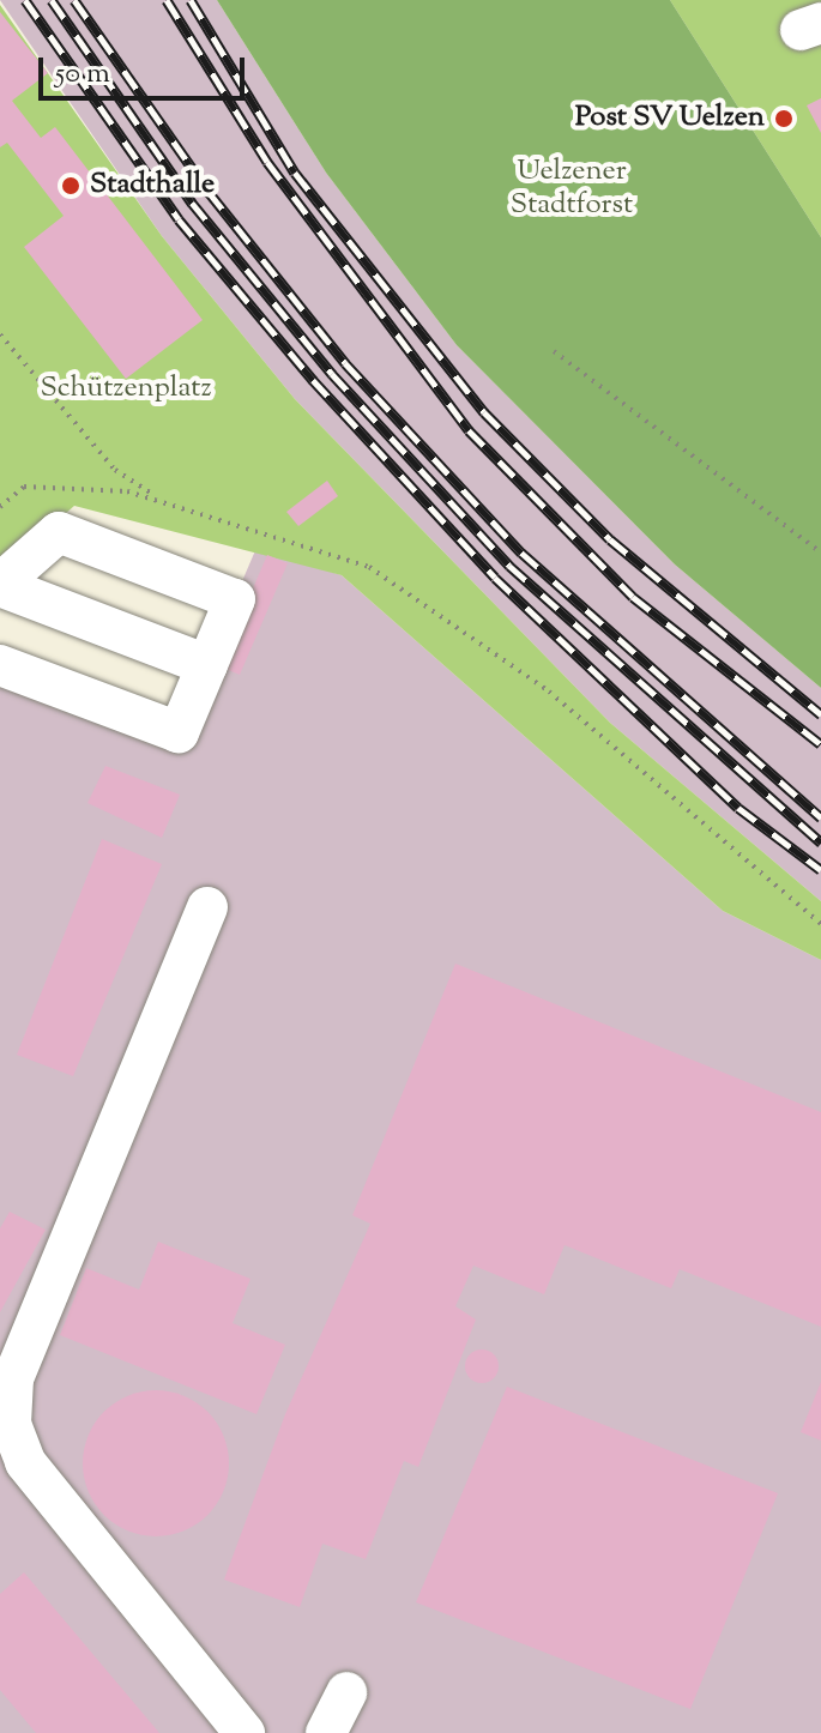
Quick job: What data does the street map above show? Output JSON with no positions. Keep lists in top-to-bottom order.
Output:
{
  "parks": ["Uelzener Stadtforst", "Schützenplatz"],
  "places": ["Post SV Uelzen", "Stadthalle"],
  "scale_bar": "50 m"
}
